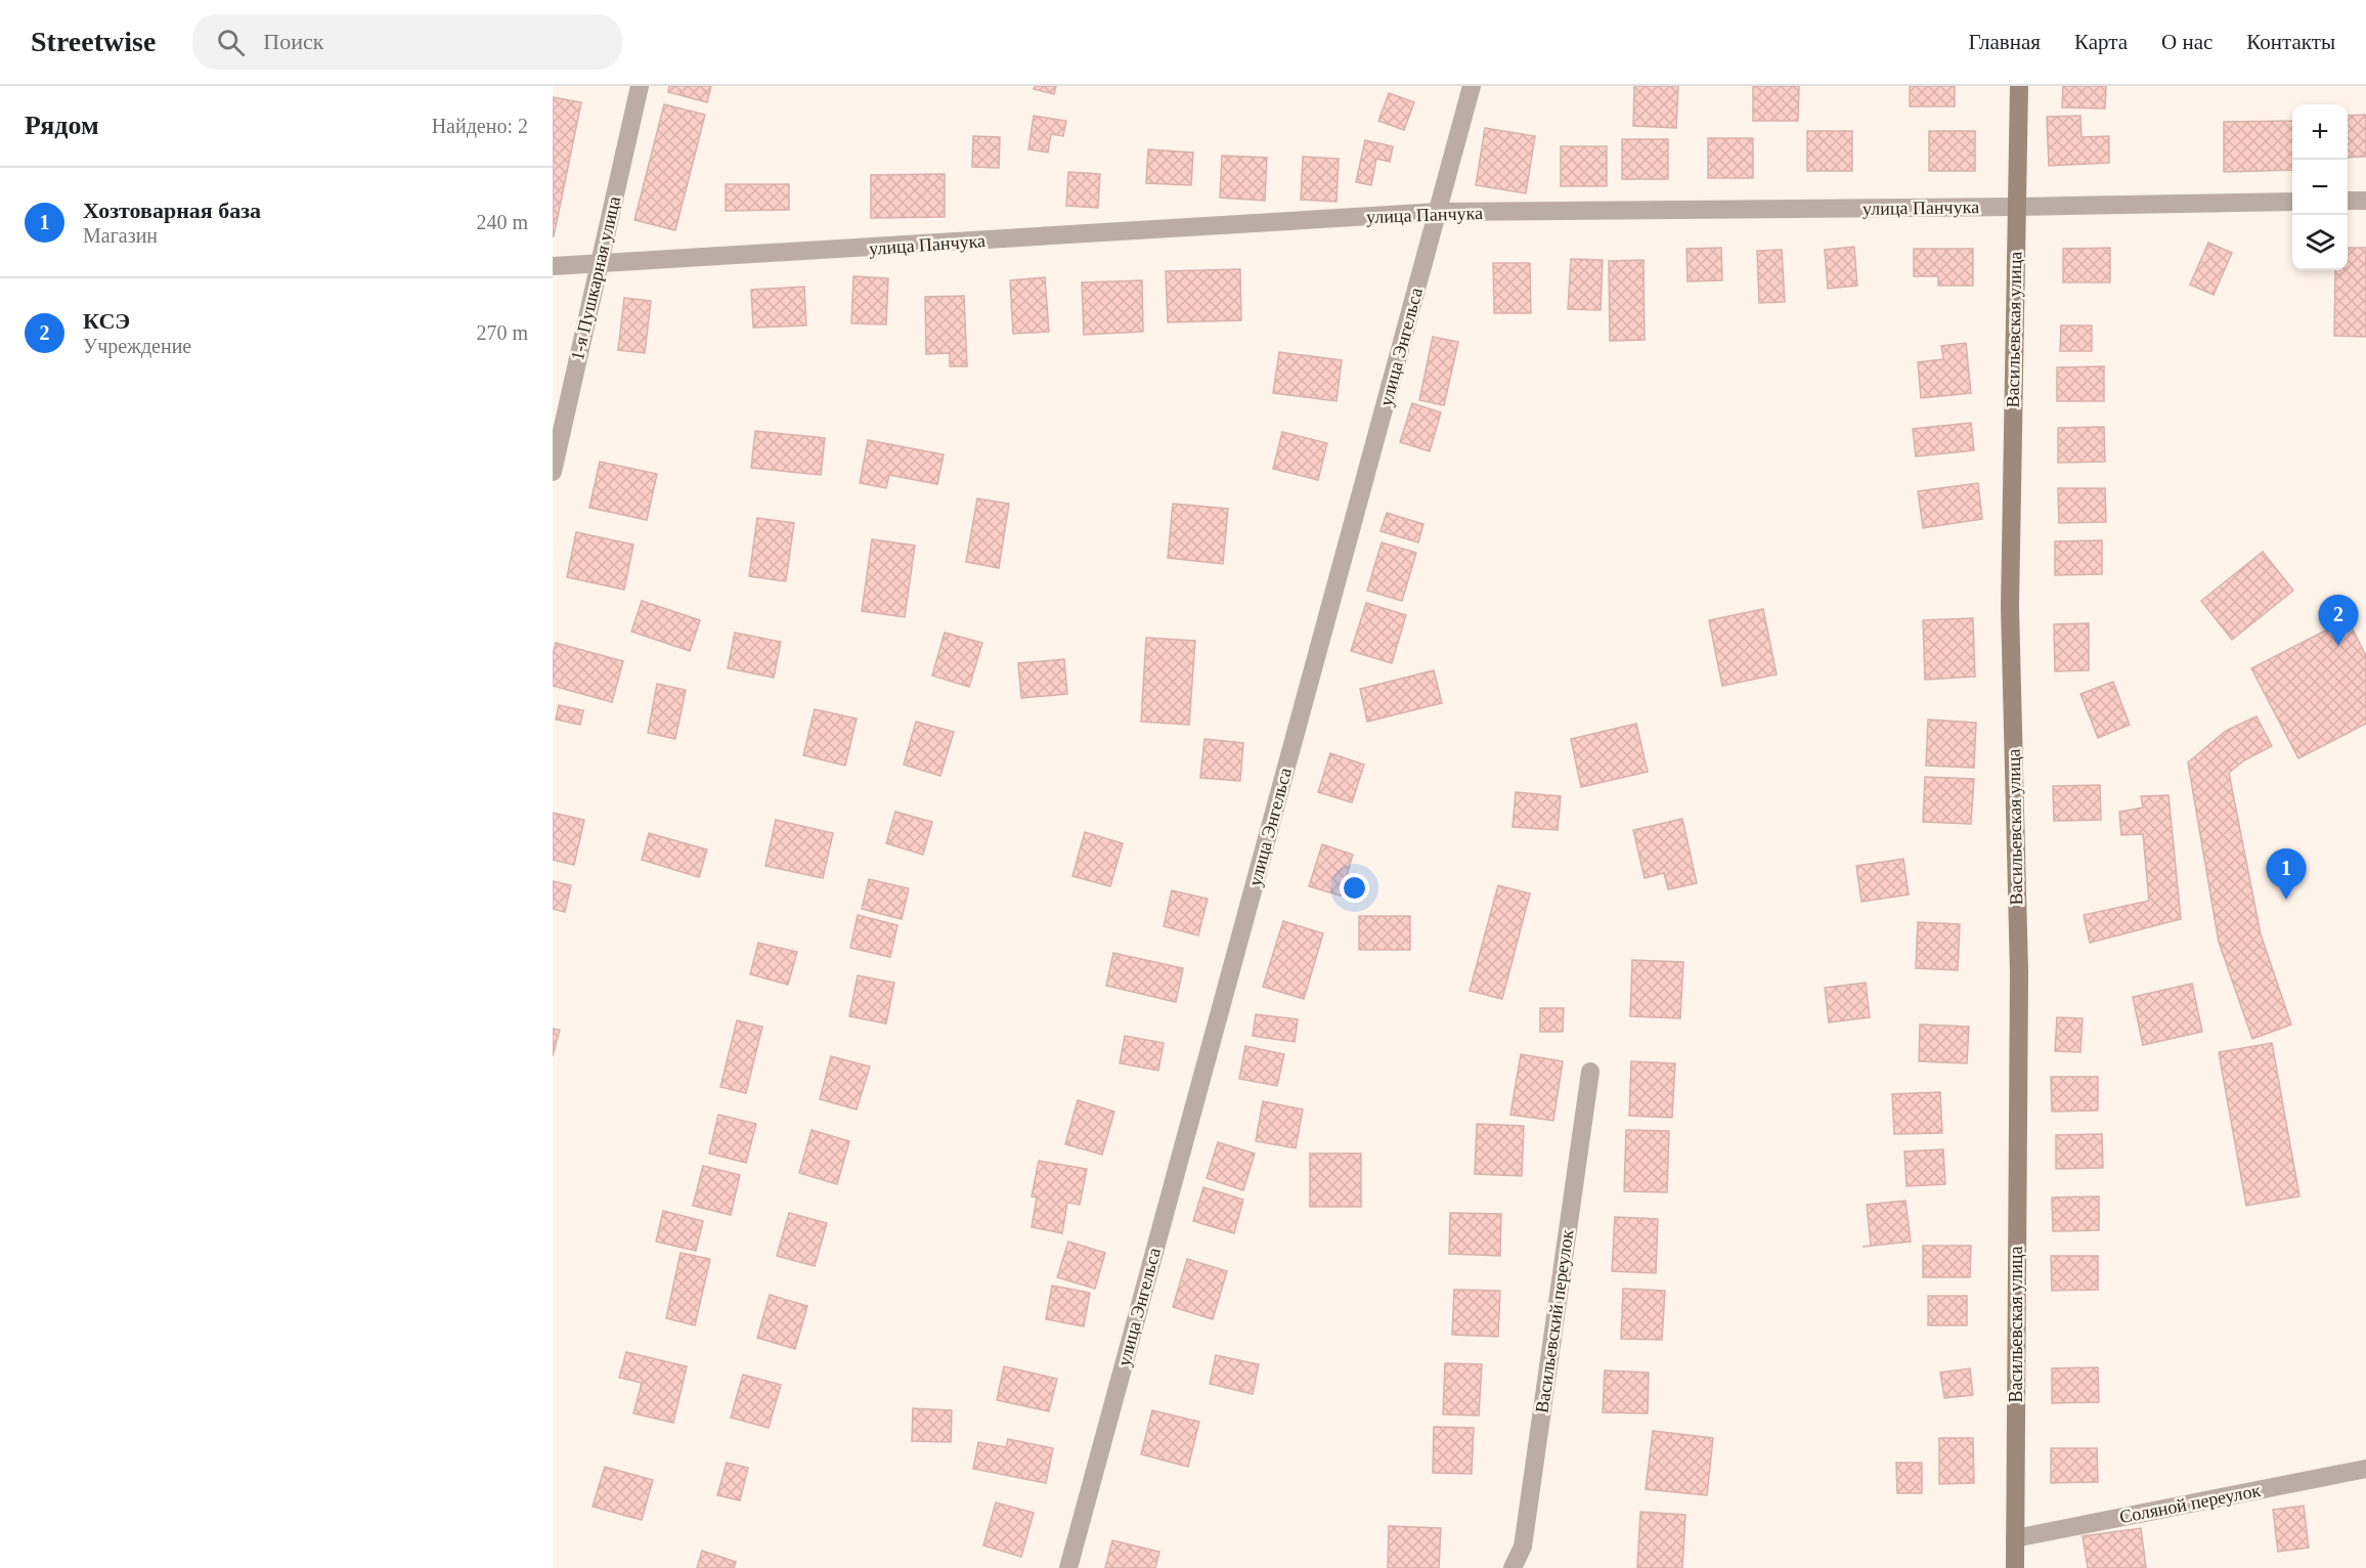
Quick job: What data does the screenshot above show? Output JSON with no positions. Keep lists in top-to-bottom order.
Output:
{
  "streets": {
    "main road": ["Васильевская улица"],
    "street": [
      "улица Панчука",
      "1-я Пушкарная улица",
      "улица Энгельса",
      "Васильевский переулок",
      "Соляной переулок"
    ]
  },
  "crossings": [
    ["улица Панчука", "1-я Пушкарная улица"],
    ["улица Панчука", "Васильевская улица"],
    ["улица Панчука", "улица Энгельса"],
    ["Васильевская улица", "Соляной переулок"]
  ],
  "page": {
    "header": "Streetwise",
    "search": "Поиск",
    "nav": [
      "Главная",
      "Карта",
      "О нас",
      "Контакты"
    ],
    "heading": ["Рядом", "Найдено: 2"],
    "map_buttons": ["+", "−"],
    "list": [
      {
        "mark": "1",
        "name": "Хозтоварная база",
        "note": "Магазин",
        "value": "240 m"
      },
      {
        "mark": "2",
        "name": "КСЭ",
        "note": "Учреждение",
        "value": "270 m"
      }
    ],
    "pins": ["2", "1"]
  }
}
